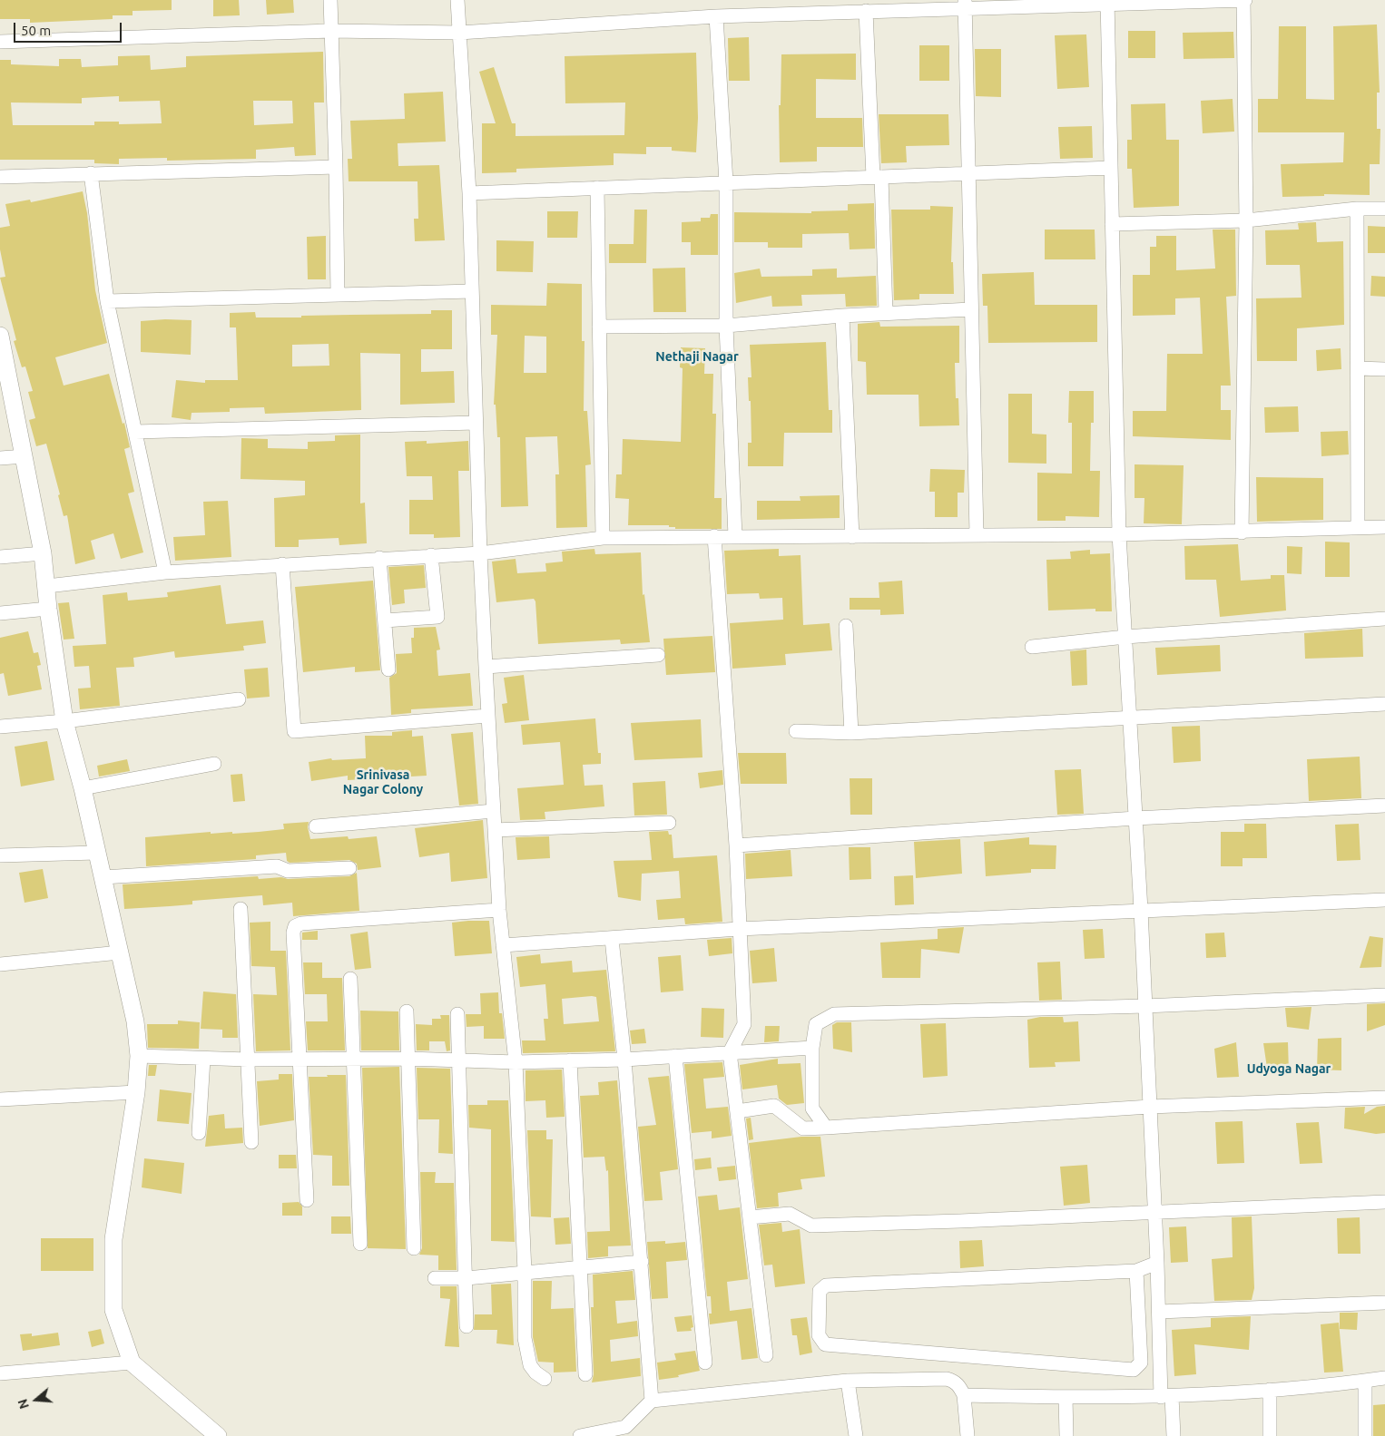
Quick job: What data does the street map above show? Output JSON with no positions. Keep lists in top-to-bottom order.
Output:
{
  "districts": ["Nethaji Nagar", "Srinivasa Nagar Colony", "Udyoga Nagar"],
  "scale_bar": "50 m",
  "north": "left"
}
